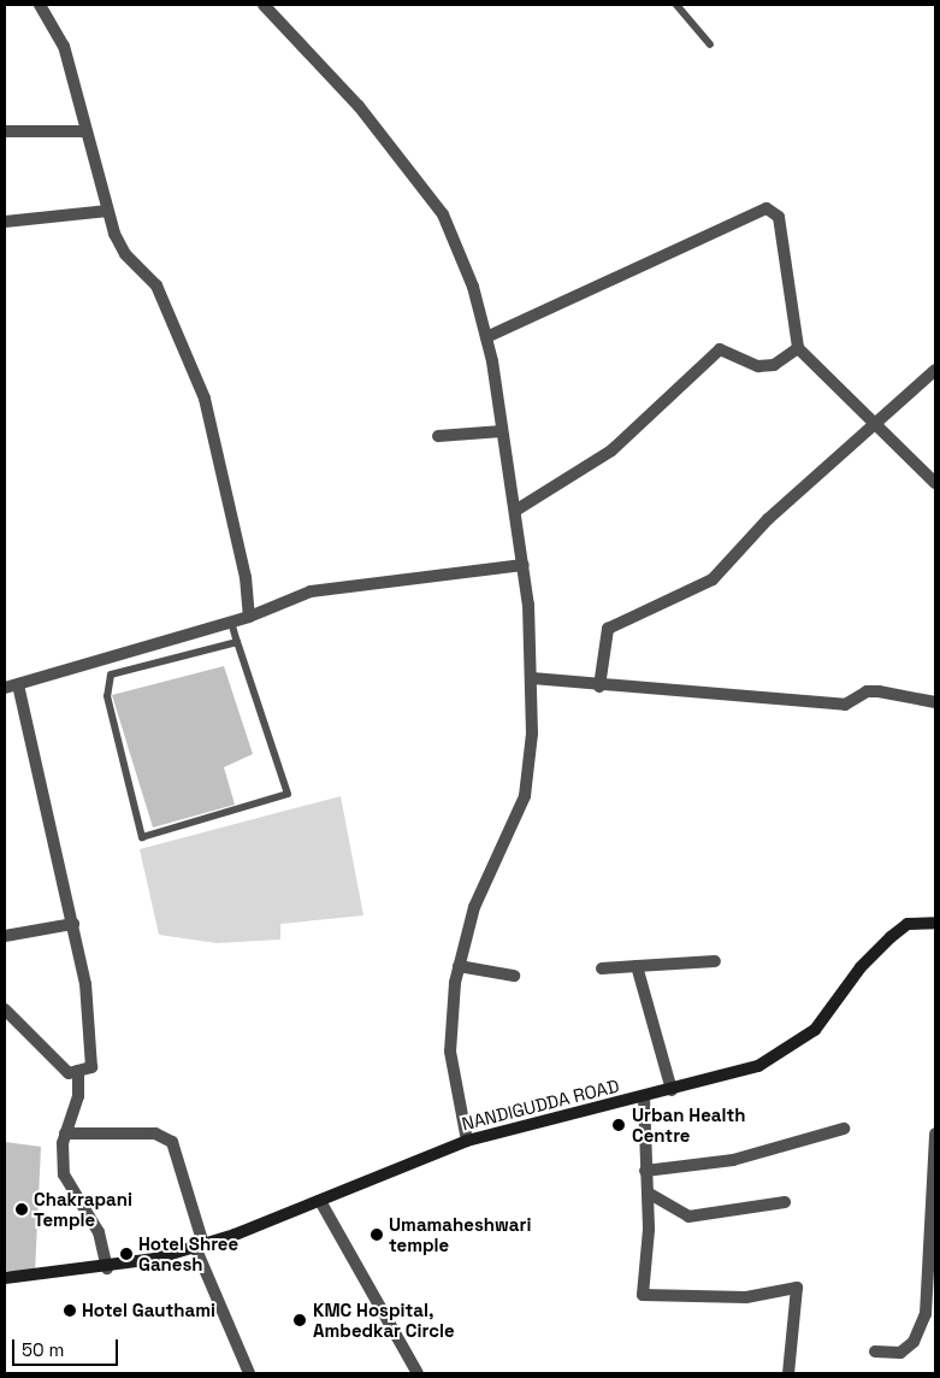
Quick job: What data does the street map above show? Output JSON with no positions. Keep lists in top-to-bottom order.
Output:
{
  "streets": {
    "street": ["NANDIGUDDA ROAD"]
  },
  "places": [
    "Urban Health Centre",
    "Chakrapani Temple",
    "Umamaheshwari temple",
    "Hotel Shree Ganesh",
    "Hotel Gauthami",
    "KMC Hospital, Ambedkar Circle"
  ],
  "scale_bar": "50 m"
}
